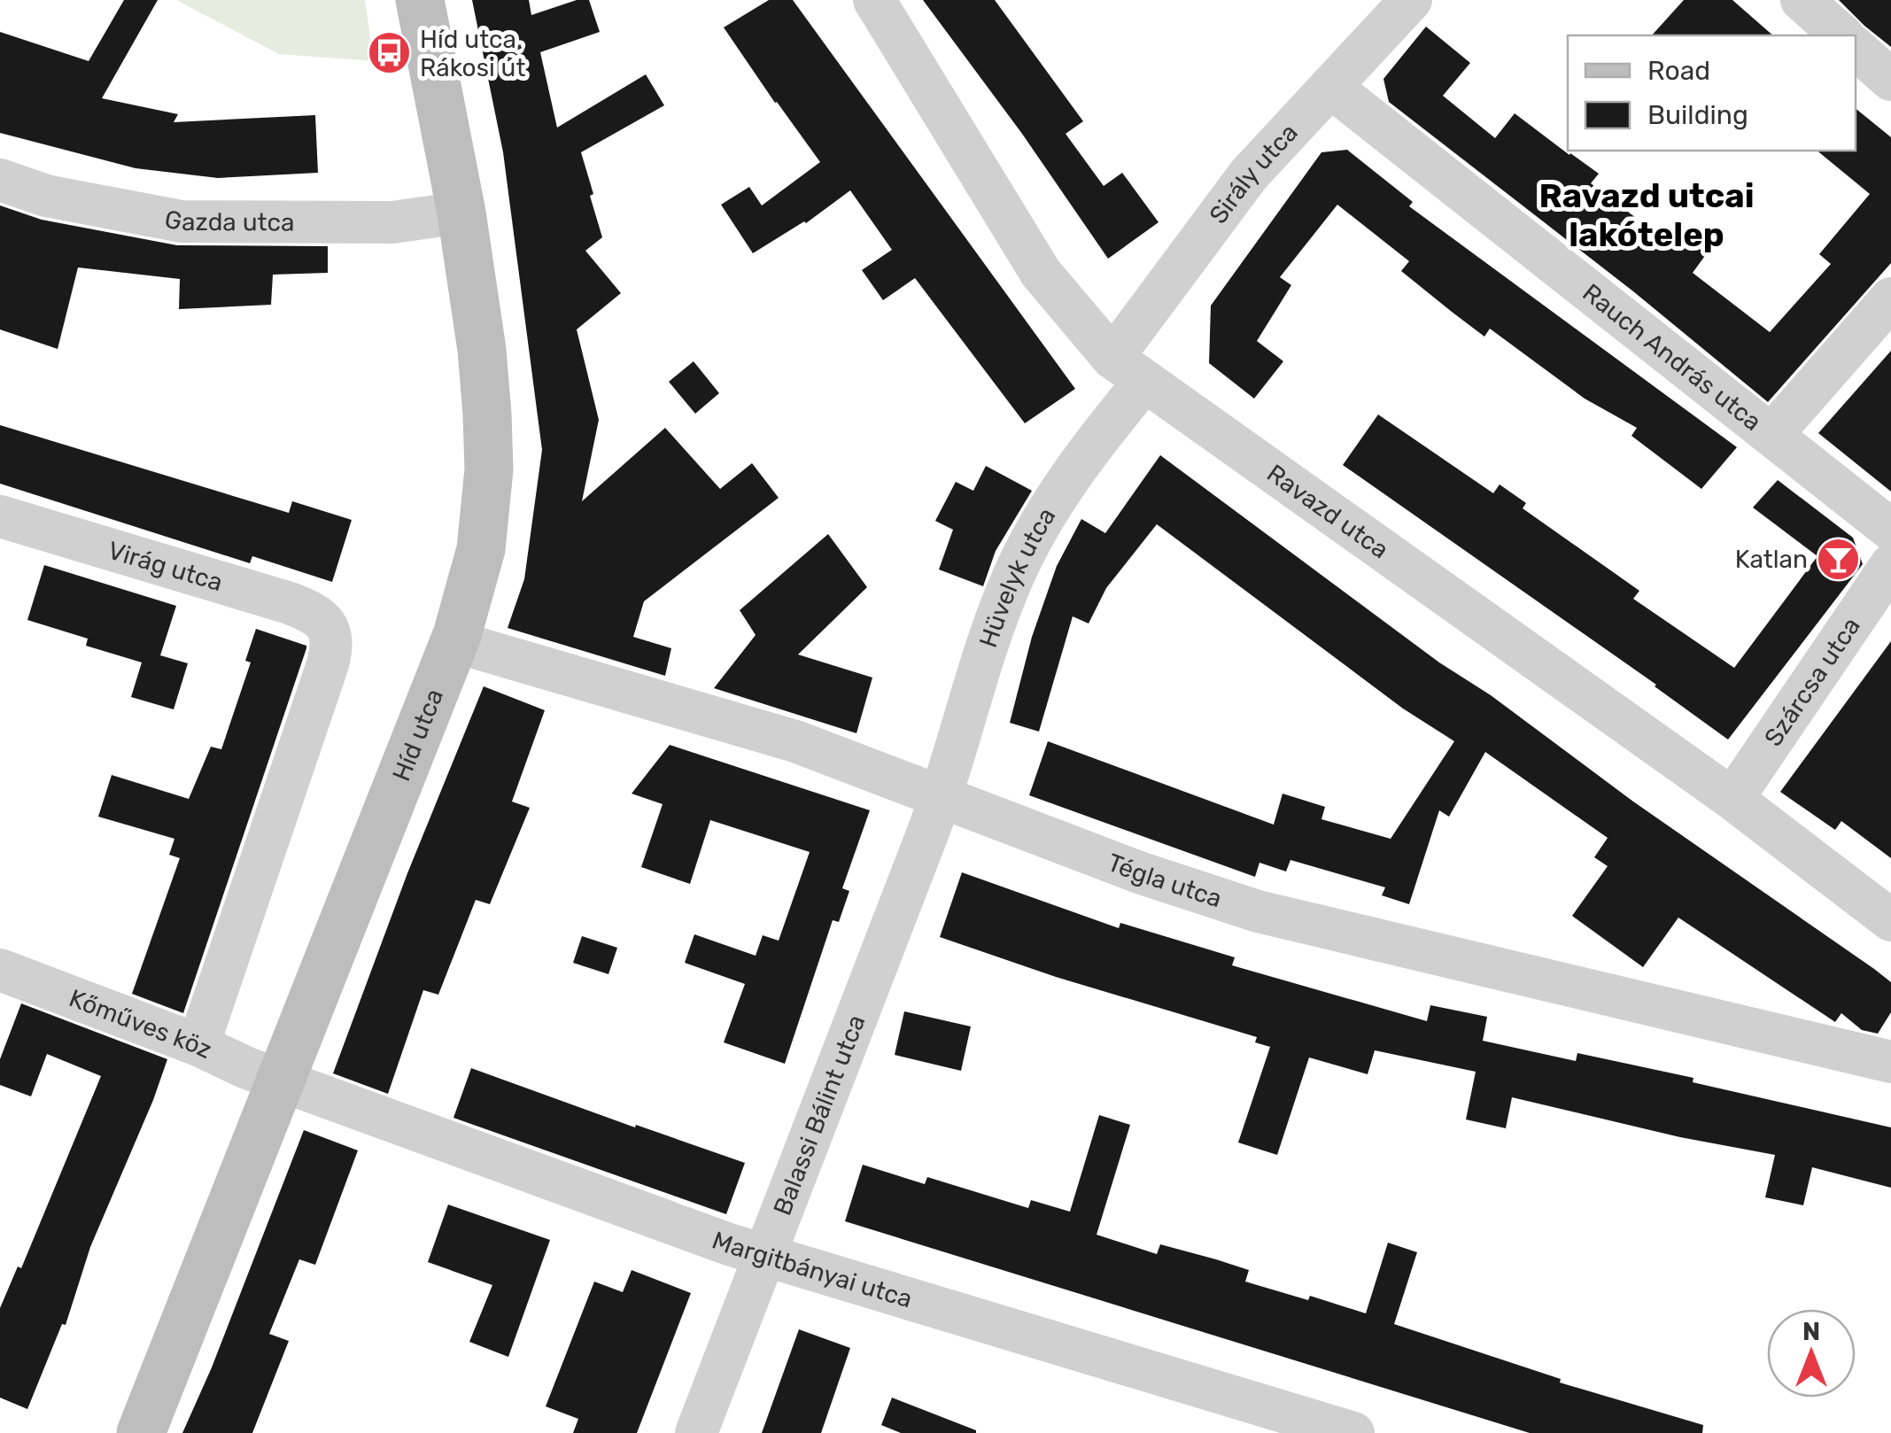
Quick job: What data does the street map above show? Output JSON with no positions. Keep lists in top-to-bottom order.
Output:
{
  "streets": {
    "street": [
      "Sirály utca",
      "Gazda utca",
      "Rauch András utca",
      "Ravazd utca",
      "Virág utca",
      "Hüvelyk utca",
      "Szárcsa utca",
      "Híd utca",
      "Tégla utca",
      "Kőműves köz",
      "Balassi Bálint utca",
      "Margitbányai utca"
    ]
  },
  "crossings": [
    ["Sirály utca", "Rauch András utca"],
    ["Sirály utca", "Ravazd utca"],
    ["Sirály utca", "Hüvelyk utca"],
    ["Gazda utca", "Híd utca"],
    ["Ravazd utca", "Hüvelyk utca"],
    ["Ravazd utca", "Szárcsa utca"],
    ["Virág utca", "Kőműves köz"],
    ["Hüvelyk utca", "Tégla utca"],
    ["Hüvelyk utca", "Balassi Bálint utca"],
    ["Híd utca", "Tégla utca"],
    ["Híd utca", "Kőműves köz"],
    ["Híd utca", "Margitbányai utca"],
    ["Tégla utca", "Balassi Bálint utca"],
    ["Kőműves köz", "Margitbányai utca"],
    ["Balassi Bálint utca", "Margitbányai utca"]
  ],
  "districts": ["Ravazd utcai lakótelep"],
  "places": {
    "bus stop": ["Híd utca, Rákosi út"],
    "bar": ["Katlan"]
  },
  "legend": ["Road", "Building"],
  "north": "top"
}
